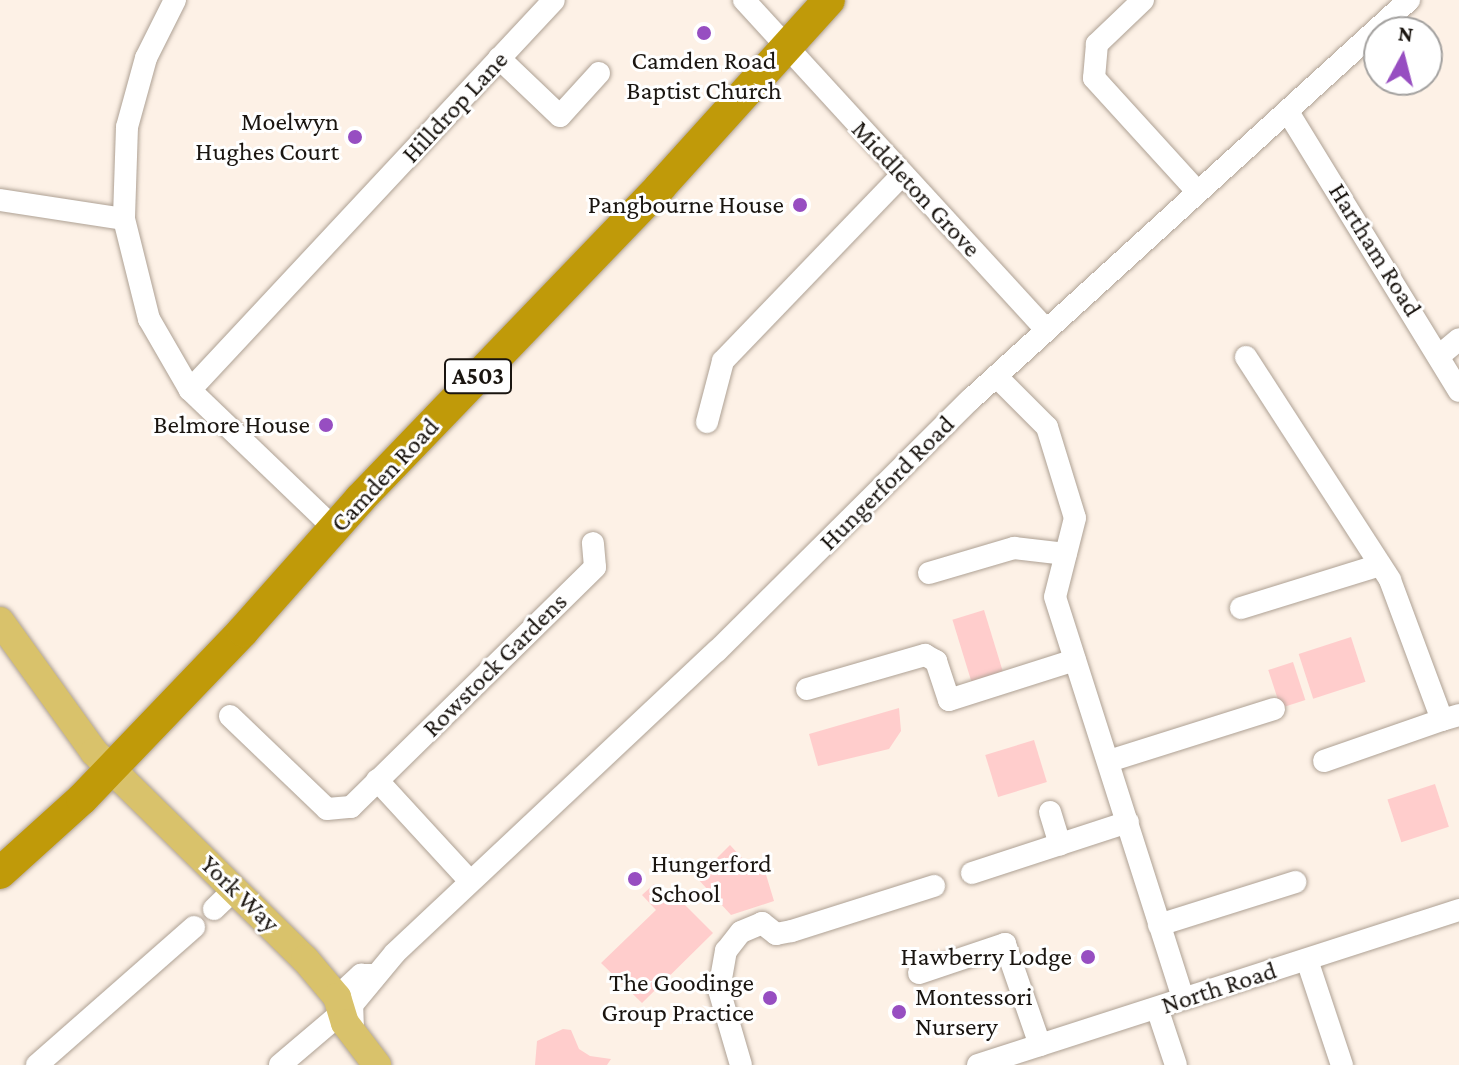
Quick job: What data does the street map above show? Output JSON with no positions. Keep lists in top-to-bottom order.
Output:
{
  "streets": {
    "highway": ["A503", "Camden Road"],
    "main road": ["York Way"],
    "street": [
      "Hilldrop Lane",
      "Middleton Grove",
      "Hartham Road",
      "Hungerford Road",
      "Rowstock Gardens",
      "North Road"
    ]
  },
  "crossings": [
    ["Middleton Grove", "Camden Road"],
    ["Middleton Grove", "Hungerford Road"],
    ["Hartham Road", "Hungerford Road"],
    ["Camden Road", "York Way"],
    ["Hungerford Road", "York Way"]
  ],
  "places": [
    "Camden Road Baptist Church",
    "Moelwyn Hughes Court",
    "Pangbourne House",
    "Belmore House",
    "Hungerford School",
    "Hawberry Lodge",
    "The Goodinge Group Practice",
    "Montessori Nursery"
  ],
  "north": "top"
}
